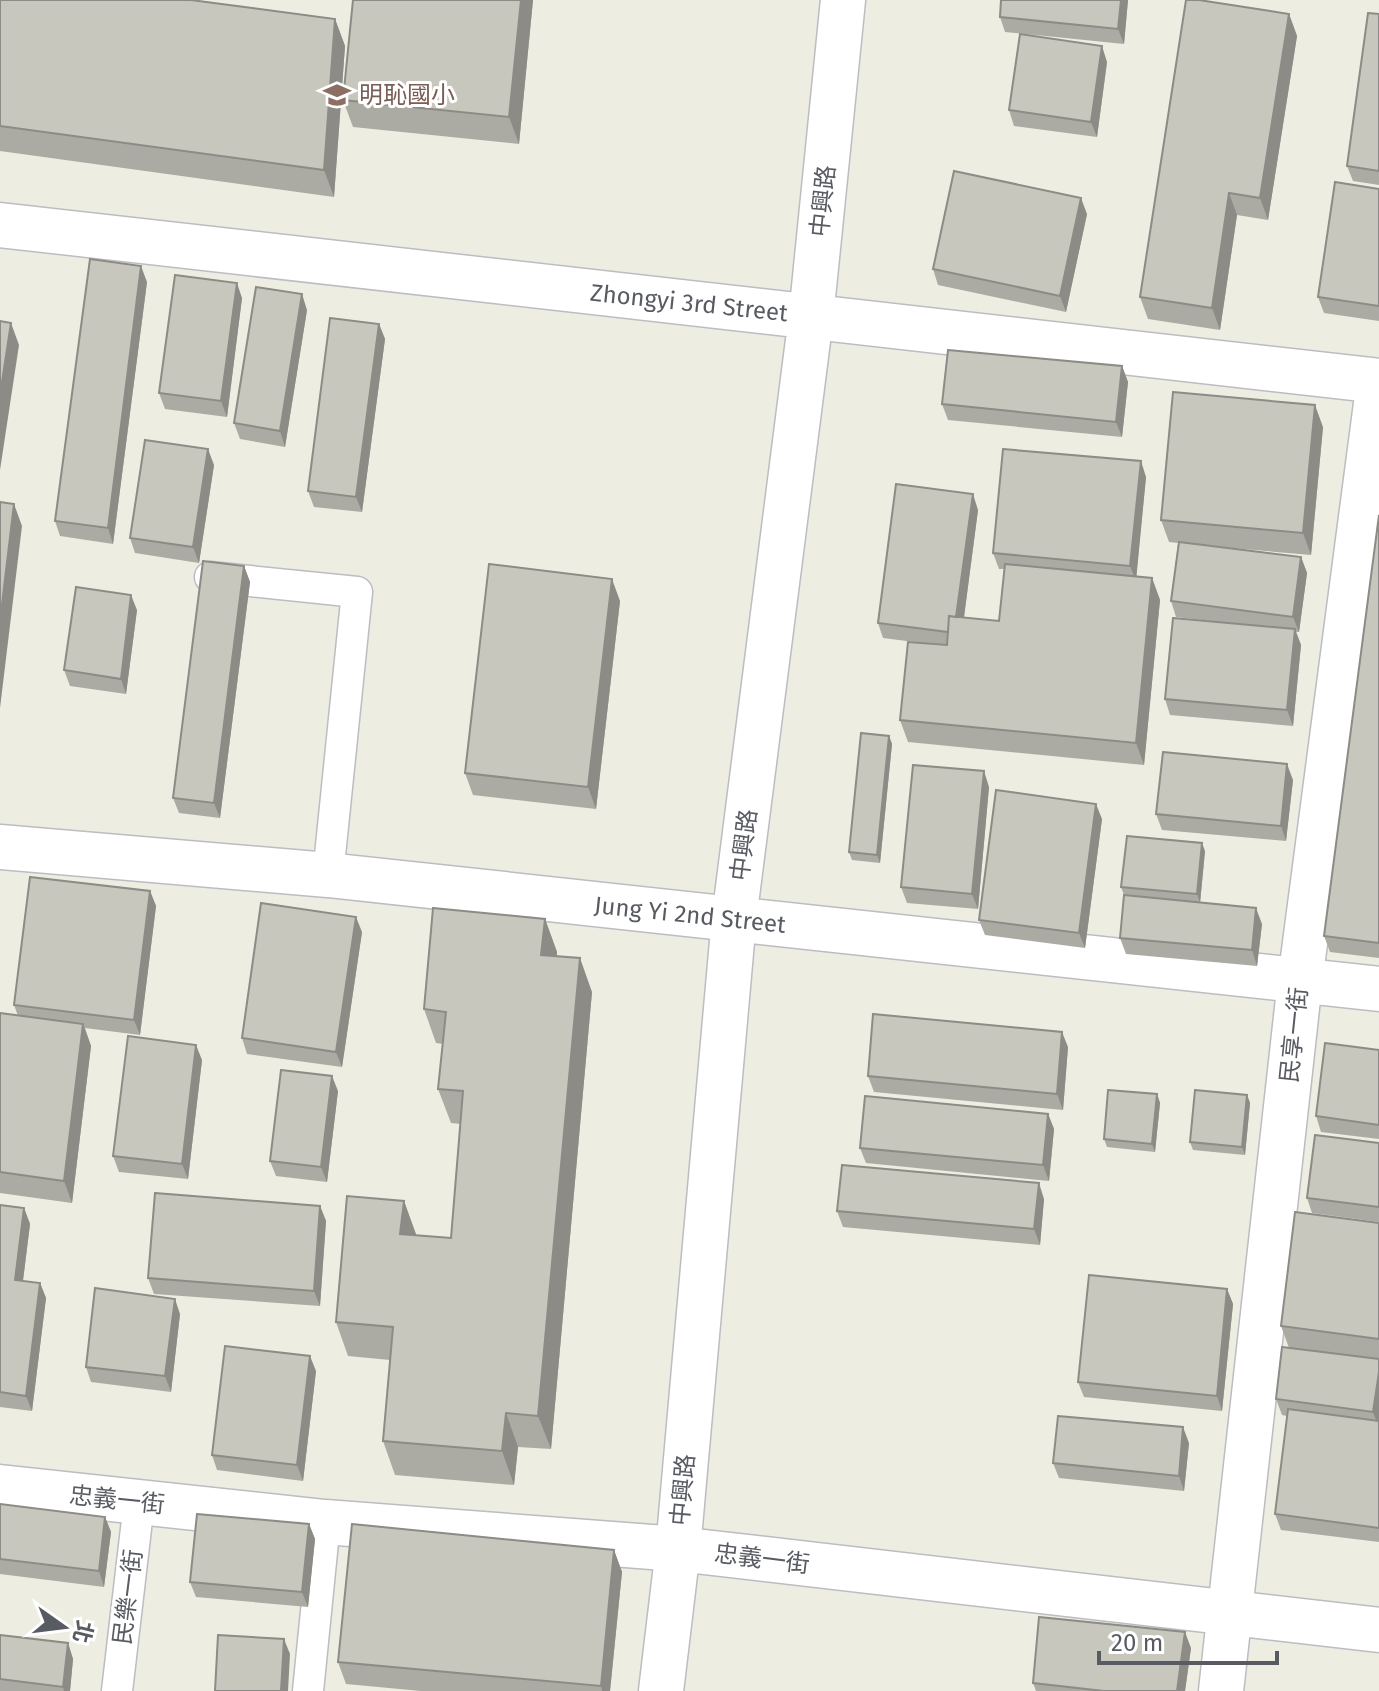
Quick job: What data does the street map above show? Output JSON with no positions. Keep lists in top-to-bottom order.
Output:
{
  "streets": {
    "street": [
      "中興路",
      "Zhongyi 3rd Street",
      "Jung Yi 2nd Street",
      "民享一街",
      "忠義一街"
    ],
    "lane": ["民樂一街"]
  },
  "crossings": [
    ["中興路", "Zhongyi 3rd Street"],
    ["中興路", "Jung Yi 2nd Street"],
    ["中興路", "忠義一街"],
    ["Zhongyi 3rd Street", "民享一街"],
    ["Jung Yi 2nd Street", "民享一街"],
    ["民享一街", "忠義一街"],
    ["忠義一街", "民樂一街"]
  ],
  "places": {
    "school or university": ["明恥國小"]
  },
  "scale_bar": "20 m",
  "north": "right"
}
